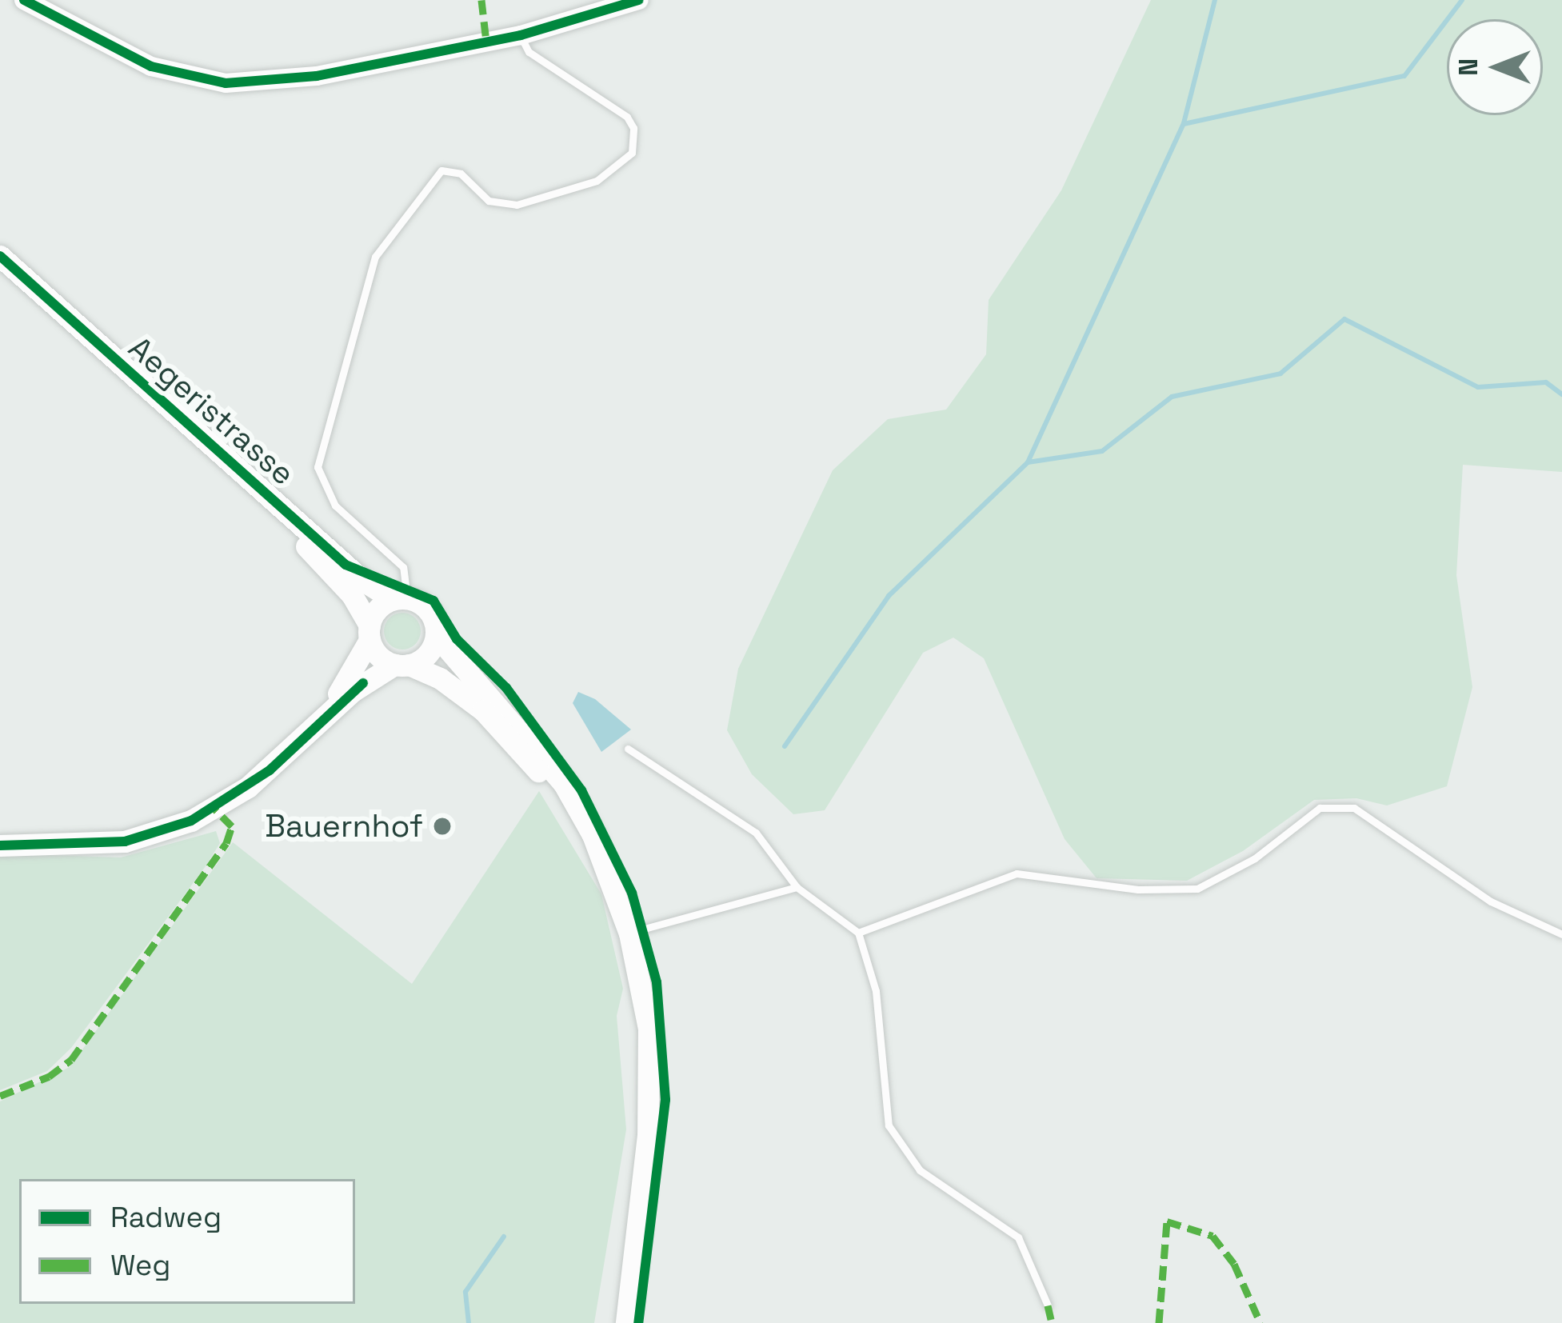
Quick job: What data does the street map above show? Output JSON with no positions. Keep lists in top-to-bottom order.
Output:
{
  "streets": {
    "main road": ["Aegeristrasse"]
  },
  "places": ["Bauernhof"],
  "legend": ["Radweg", "Weg"],
  "north": "left"
}
